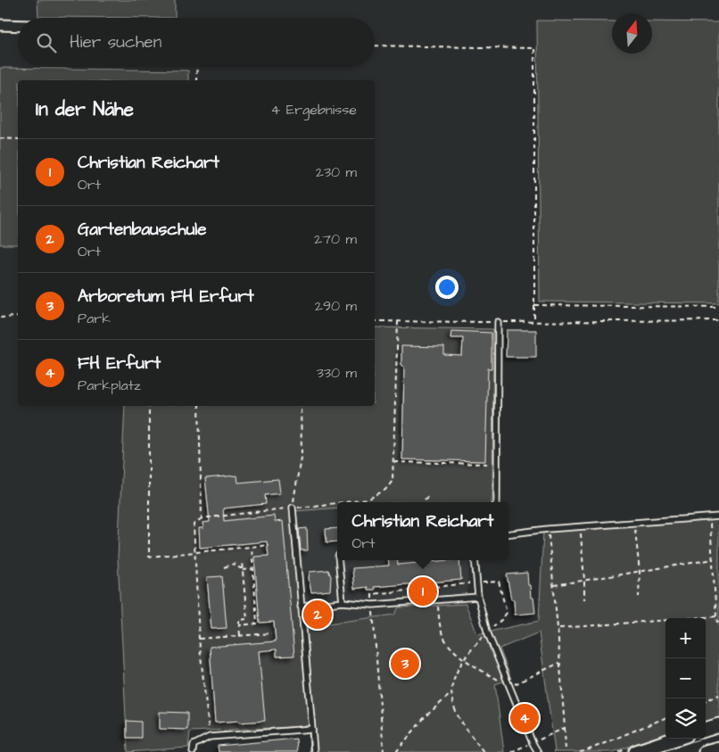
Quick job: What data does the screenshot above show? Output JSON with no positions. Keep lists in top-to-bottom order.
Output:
{
  "north": "top",
  "page": {
    "search": "Hier suchen",
    "heading": ["In der Nähe", "4 Ergebnisse"],
    "list": [
      {
        "mark": "1",
        "name": "Christian Reichart",
        "note": "Ort",
        "value": "230 m"
      },
      {
        "mark": "2",
        "name": "Gartenbauschule",
        "note": "Ort",
        "value": "270 m"
      },
      {
        "mark": "3",
        "name": "Arboretum FH Erfurt",
        "note": "Park",
        "value": "290 m"
      },
      {
        "mark": "4",
        "name": "FH Erfurt",
        "note": "Parkplatz",
        "value": "330 m"
      }
    ],
    "popup": ["Christian Reichart", "Ort"],
    "pins": [
      "1",
      "2",
      "3",
      "4"
    ],
    "map_buttons": ["+", "−"]
  }
}
